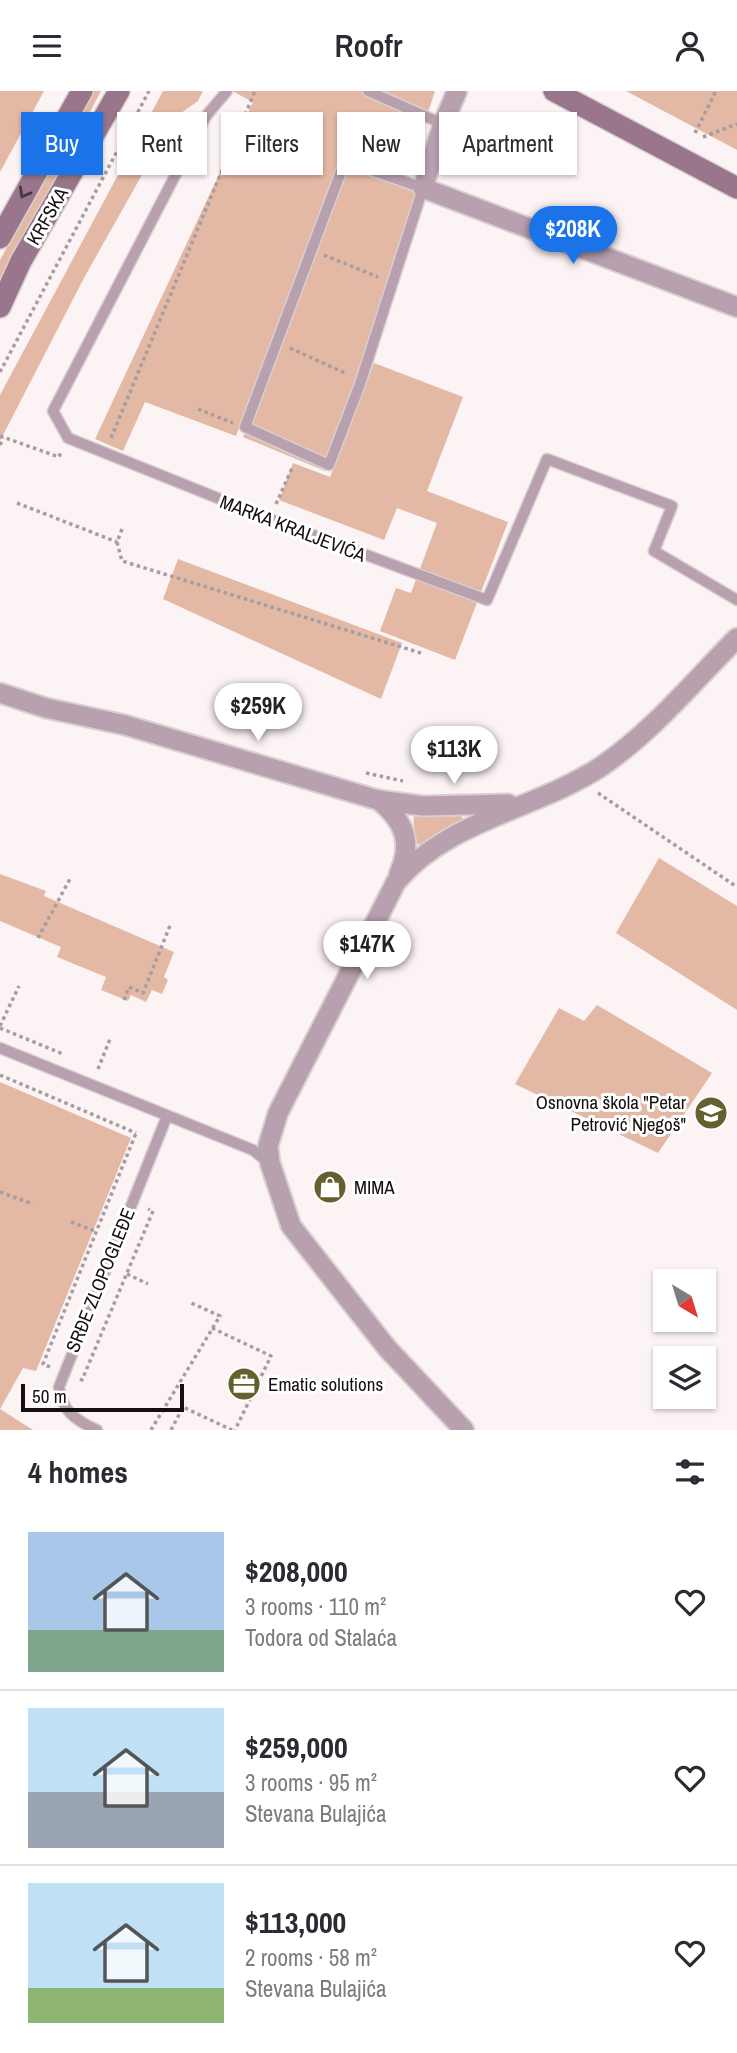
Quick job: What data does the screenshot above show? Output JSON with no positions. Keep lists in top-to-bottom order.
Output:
{
  "streets": {
    "main road": ["KRFSKA"],
    "lane": ["MARKA KRALJEVIĆA", "SRĐE ZLOPOGLEĐE"]
  },
  "places": {
    "school or university": ["Osnovna škola \"Petar Petrović Njegoš\""],
    "shop": ["MIMA"],
    "office": ["Ematic solutions"]
  },
  "scale_bar": "50 m",
  "north": "bottom right",
  "page": {
    "header": "Roofr",
    "chip": [
      "Buy",
      "Rent",
      "Filters",
      "New",
      "Apartment"
    ],
    "price": [
      "$208K",
      "$259K",
      "$113K",
      "$147K"
    ],
    "scale": "50 m",
    "heading": "4 homes",
    "list": [
      {
        "name": "$208,000",
        "note": "3 rooms · 110 m² · Todora od Stalaća"
      },
      {
        "name": "$259,000",
        "note": "3 rooms · 95 m² · Stevana Bulajića"
      },
      {
        "name": "$113,000",
        "note": "2 rooms · 58 m² · Stevana Bulajića"
      }
    ]
  }
}
